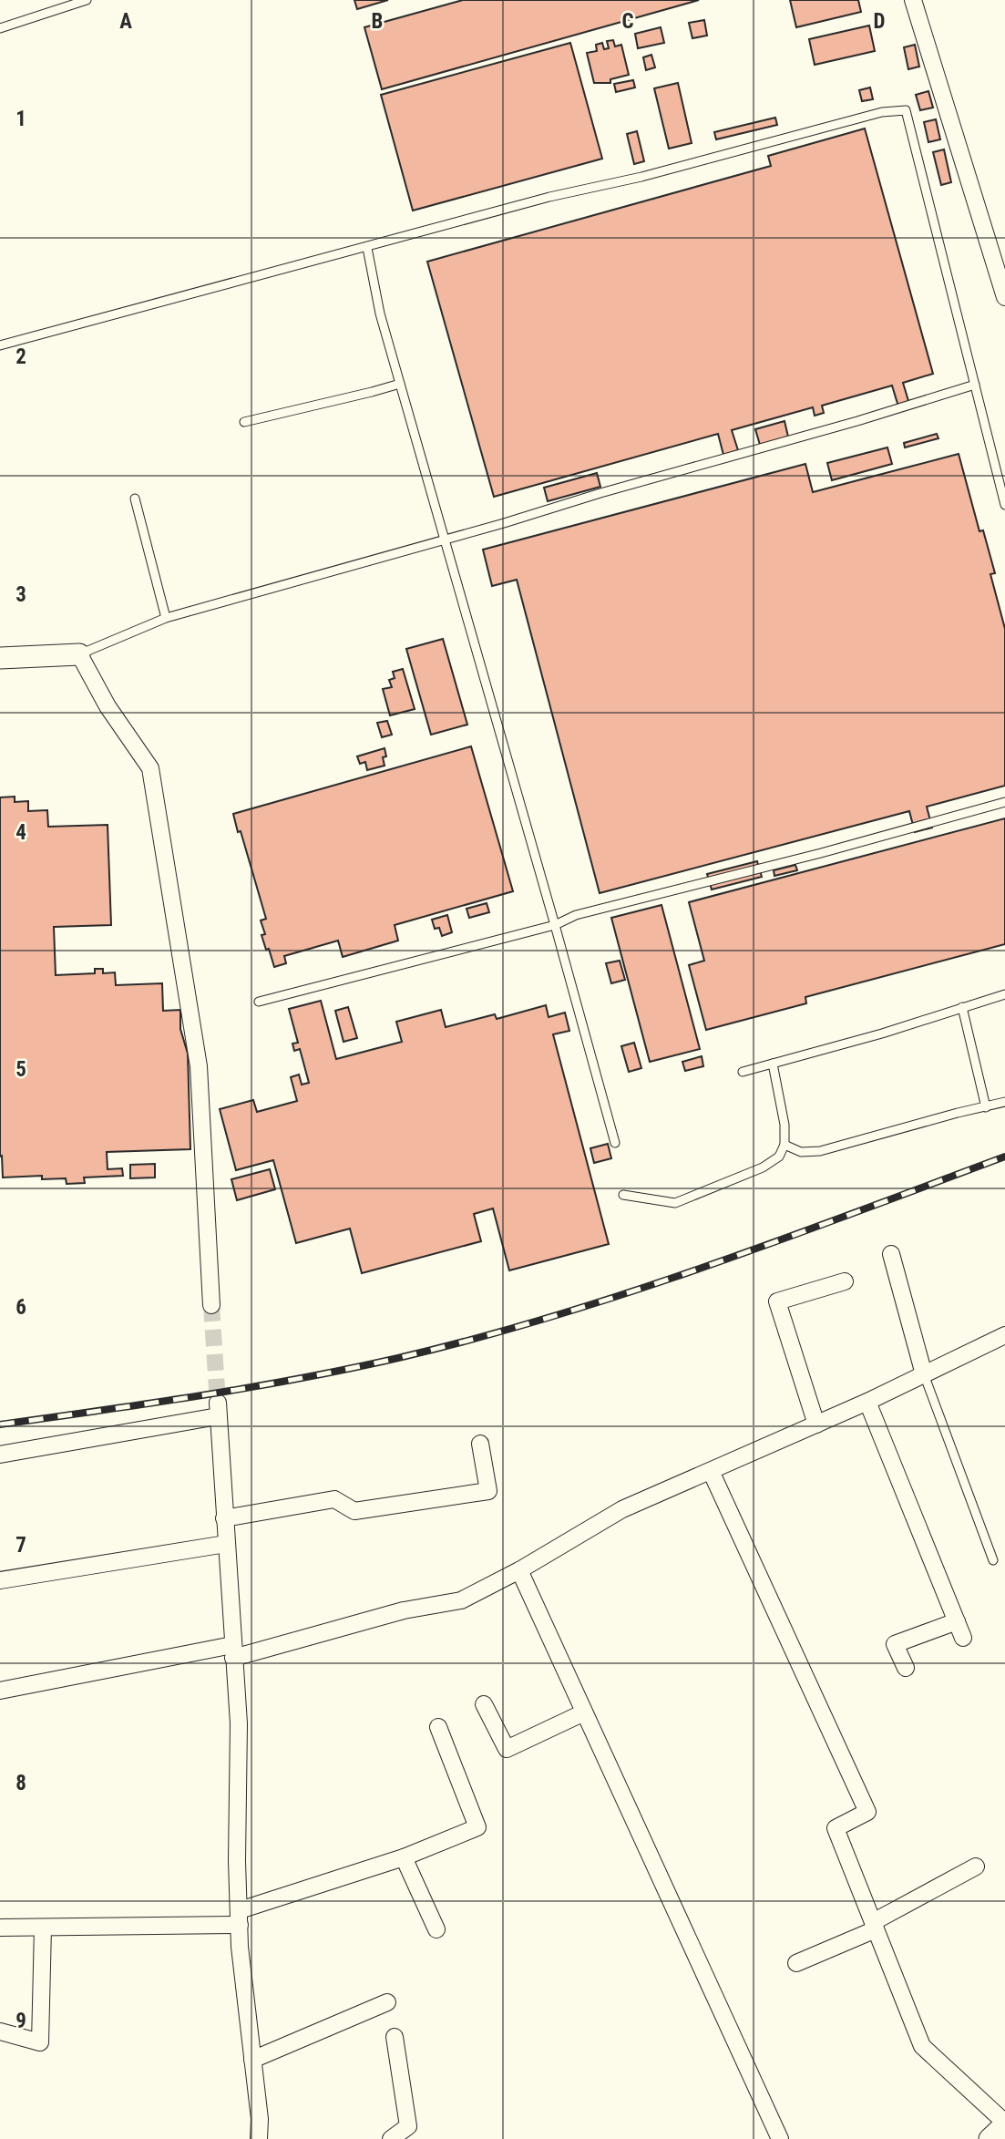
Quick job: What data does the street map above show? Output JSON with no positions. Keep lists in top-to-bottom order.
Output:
{
  "grid": {
    "columns": [
      "A",
      "B",
      "C",
      "D"
    ],
    "rows": [
      "1",
      "2",
      "3",
      "4",
      "5",
      "6",
      "7",
      "8",
      "9"
    ]
  }
}
